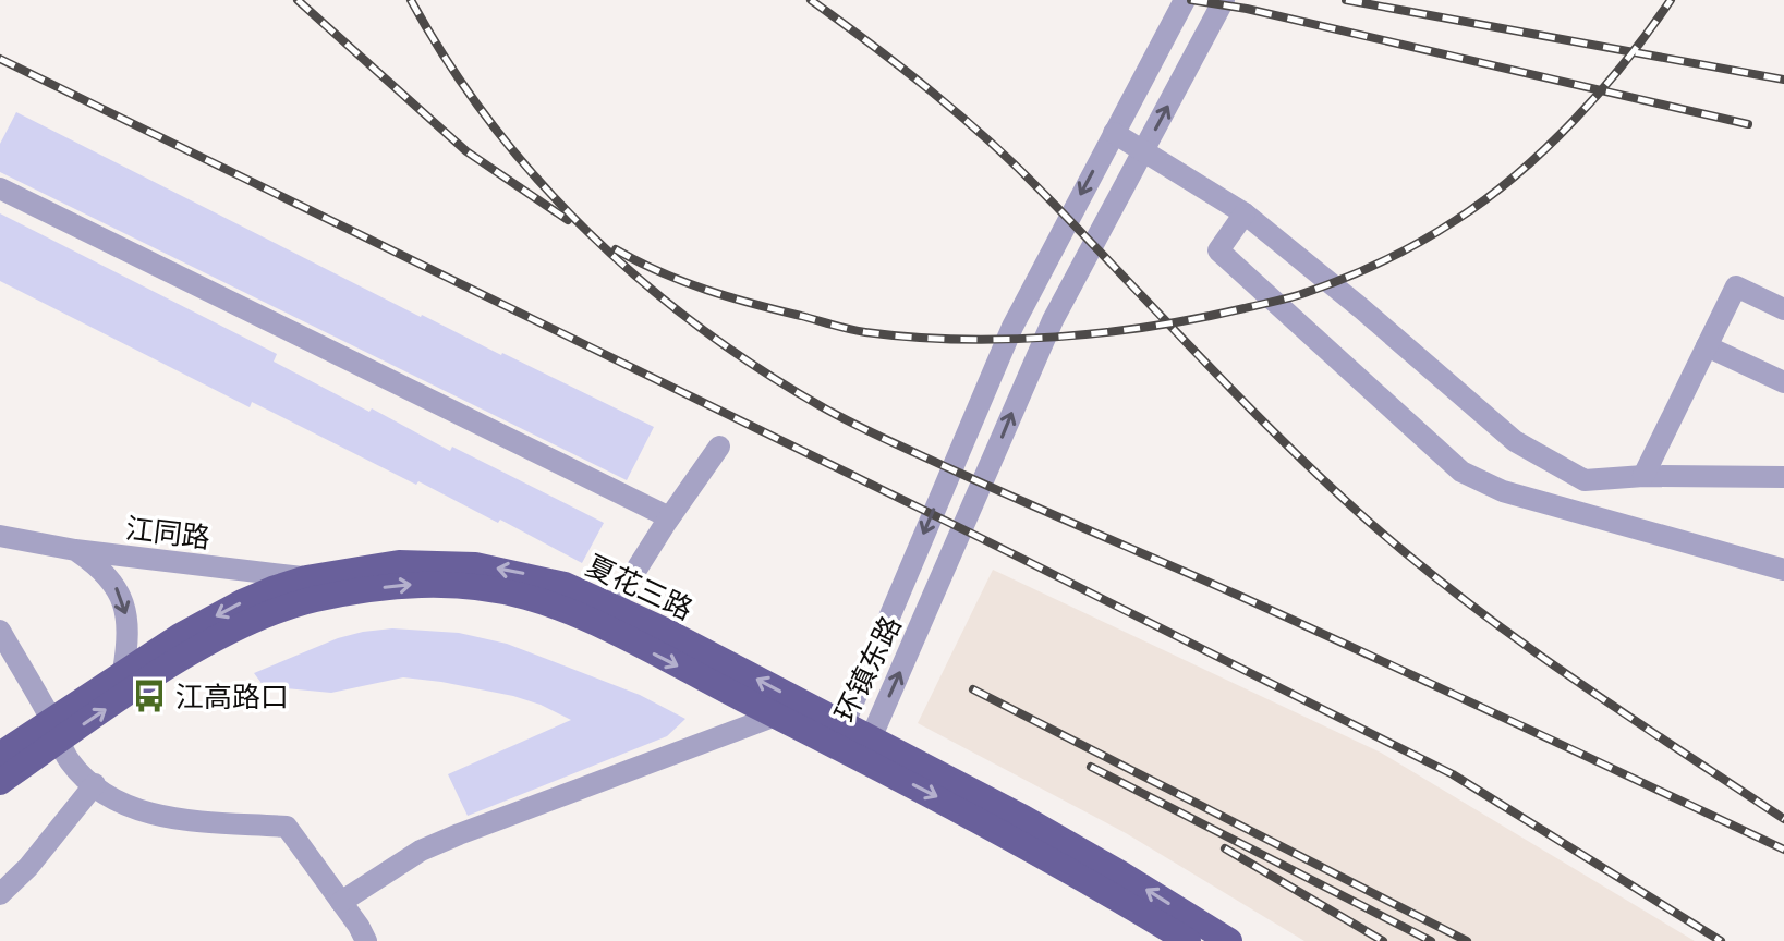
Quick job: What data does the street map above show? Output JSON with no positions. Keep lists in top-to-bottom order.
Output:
{
  "streets": {
    "main road": ["夏花三路"],
    "street": ["江同路", "环镇东路"]
  },
  "crossings": [
    ["江同路", "夏花三路"],
    ["夏花三路", "环镇东路"]
  ],
  "places": {
    "bus stop": ["江高路口"]
  }
}
